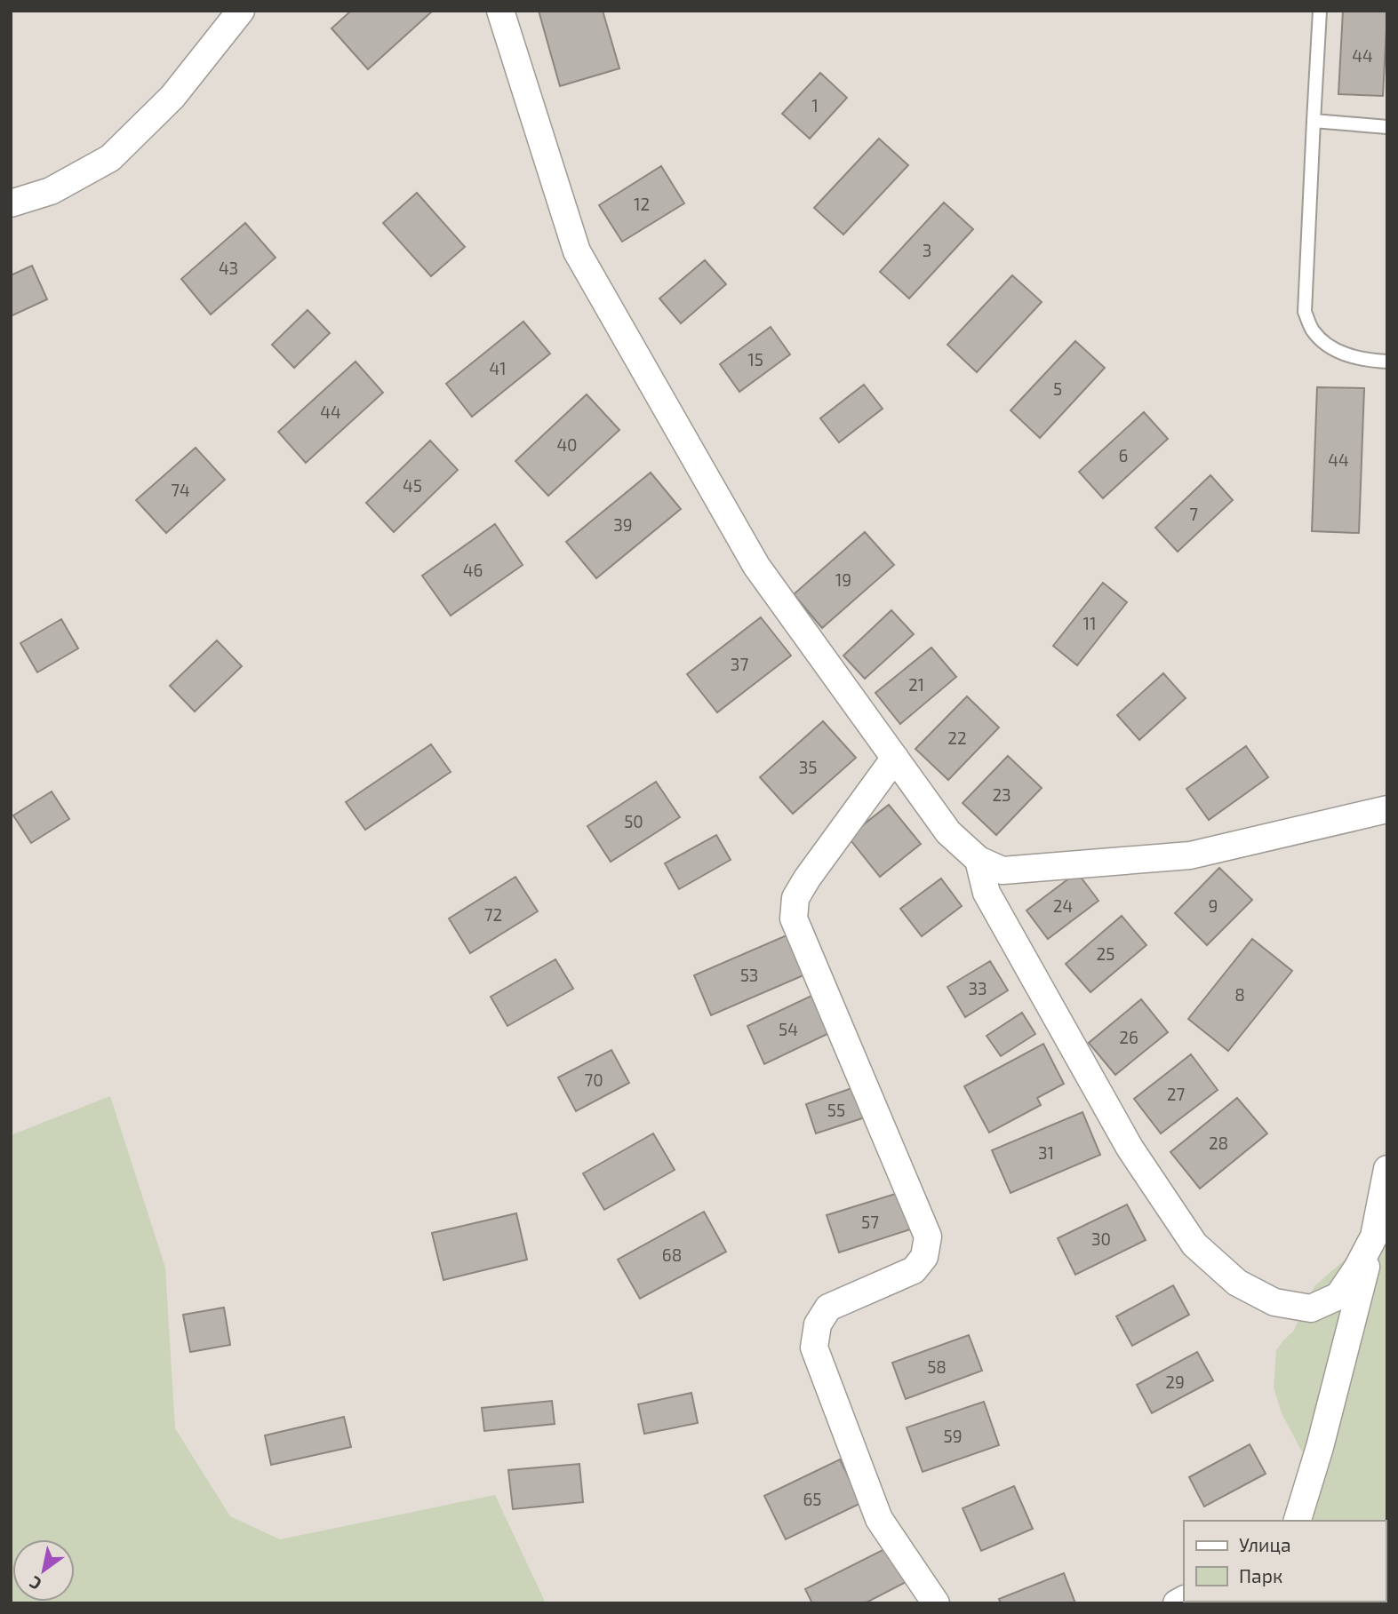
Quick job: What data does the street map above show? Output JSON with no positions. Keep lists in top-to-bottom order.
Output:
{
  "house_numbers": [
    "44",
    "1",
    "12",
    "3",
    "43",
    "15",
    "41",
    "5",
    "44",
    "40",
    "6",
    "44",
    "45",
    "74",
    "7",
    "39",
    "46",
    "19",
    "11",
    "37",
    "21",
    "22",
    "35",
    "23",
    "50",
    "24",
    "9",
    "72",
    "25",
    "53",
    "33",
    "8",
    "54",
    "26",
    "70",
    "27",
    "55",
    "28",
    "31",
    "57",
    "30",
    "68",
    "58",
    "29",
    "59",
    "65"
  ],
  "legend": ["Улица", "Парк"],
  "north": "bottom left"
}
